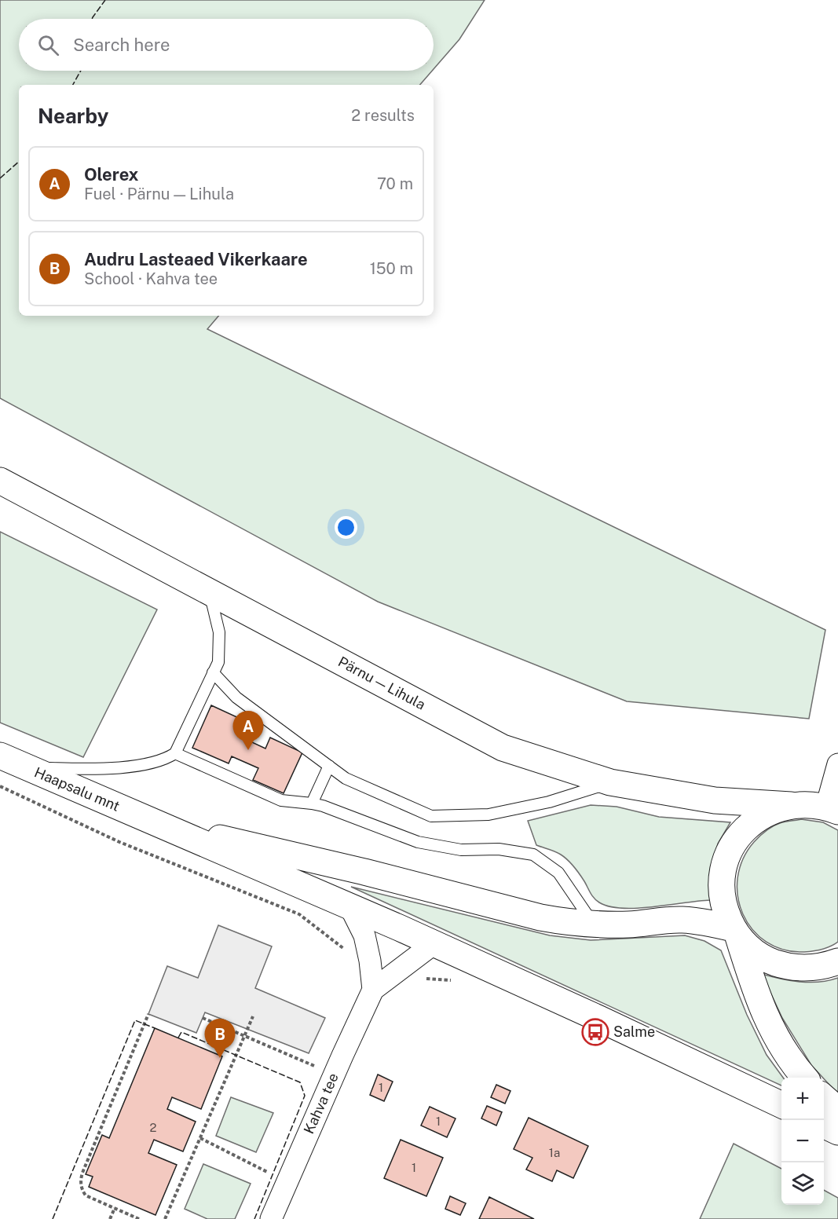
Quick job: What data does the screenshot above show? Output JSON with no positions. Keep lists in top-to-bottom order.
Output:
{
  "streets": {
    "main road": ["Pärnu — Lihula", "Haapsalu mnt"],
    "street": ["Kahva tee"]
  },
  "places": {
    "bus stop": ["Salme"]
  },
  "house_numbers": [
    "1",
    "1",
    "2",
    "1a",
    "1"
  ],
  "page": {
    "search": "Search here",
    "heading": ["Nearby", "2 results"],
    "list": [
      {
        "mark": "A",
        "name": "Olerex",
        "note": "Fuel · Pärnu — Lihula",
        "value": "70 m"
      },
      {
        "mark": "B",
        "name": "Audru Lasteaed Vikerkaare",
        "note": "School · Kahva tee",
        "value": "150 m"
      }
    ],
    "pins": ["A", "B"],
    "map_buttons": ["+", "−"]
  }
}
